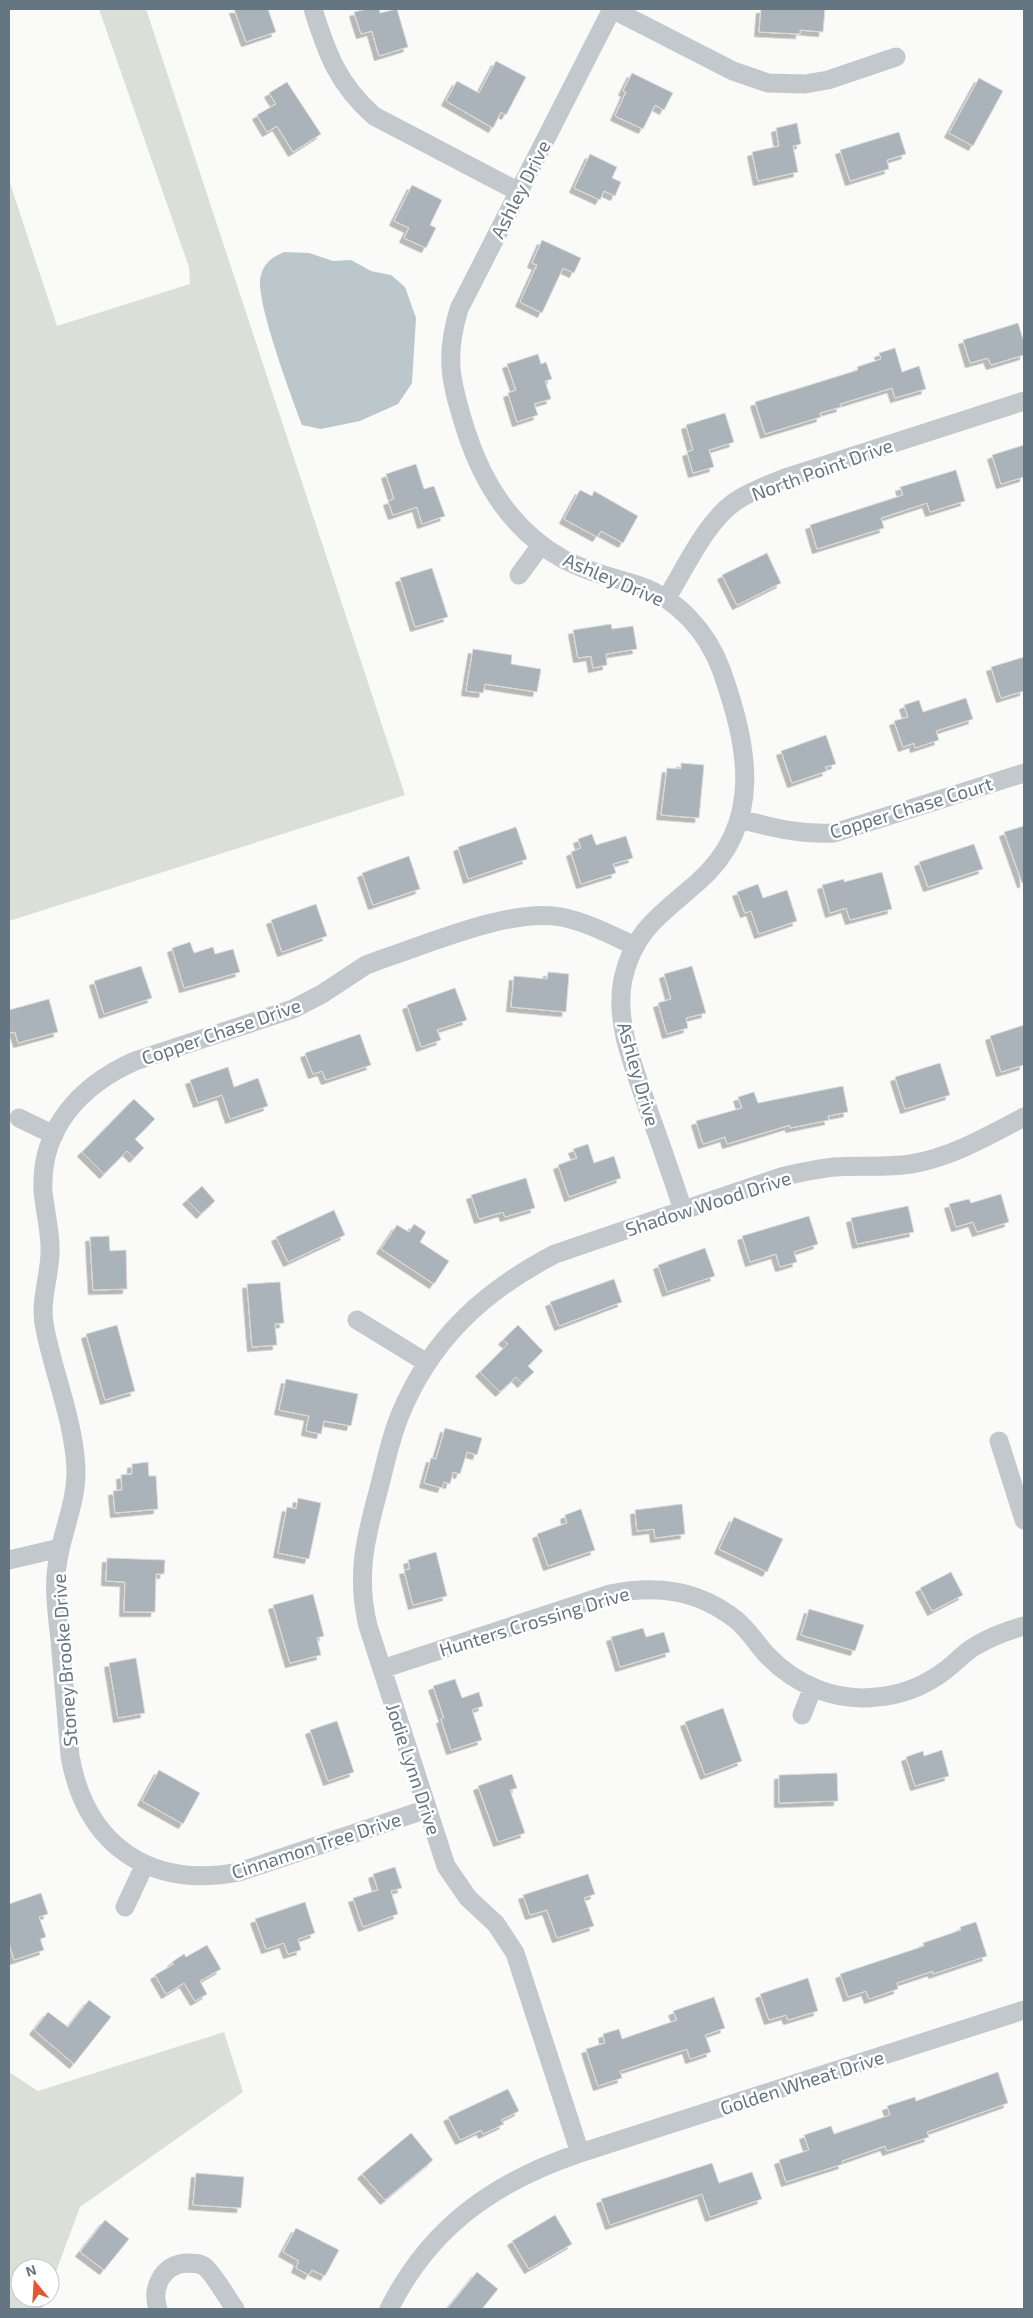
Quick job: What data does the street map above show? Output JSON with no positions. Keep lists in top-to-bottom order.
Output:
{
  "streets": {
    "street": [
      "Ashley Drive",
      "North Point Drive",
      "Copper Chase Court",
      "Copper Chase Drive",
      "Shadow Wood Drive",
      "Hunters Crossing Drive",
      "Stoney Brooke Drive",
      "Jodie Lynn Drive",
      "Cinnamon Tree Drive",
      "Golden Wheat Drive"
    ]
  },
  "crossings": [
    ["Ashley Drive", "North Point Drive"],
    ["Ashley Drive", "Copper Chase Court"],
    ["Ashley Drive", "Copper Chase Drive"],
    ["Ashley Drive", "Shadow Wood Drive"],
    ["Copper Chase Drive", "Stoney Brooke Drive"],
    ["Shadow Wood Drive", "Jodie Lynn Drive"],
    ["Hunters Crossing Drive", "Jodie Lynn Drive"],
    ["Stoney Brooke Drive", "Cinnamon Tree Drive"],
    ["Jodie Lynn Drive", "Cinnamon Tree Drive"],
    ["Jodie Lynn Drive", "Golden Wheat Drive"]
  ],
  "north": "top"
}
